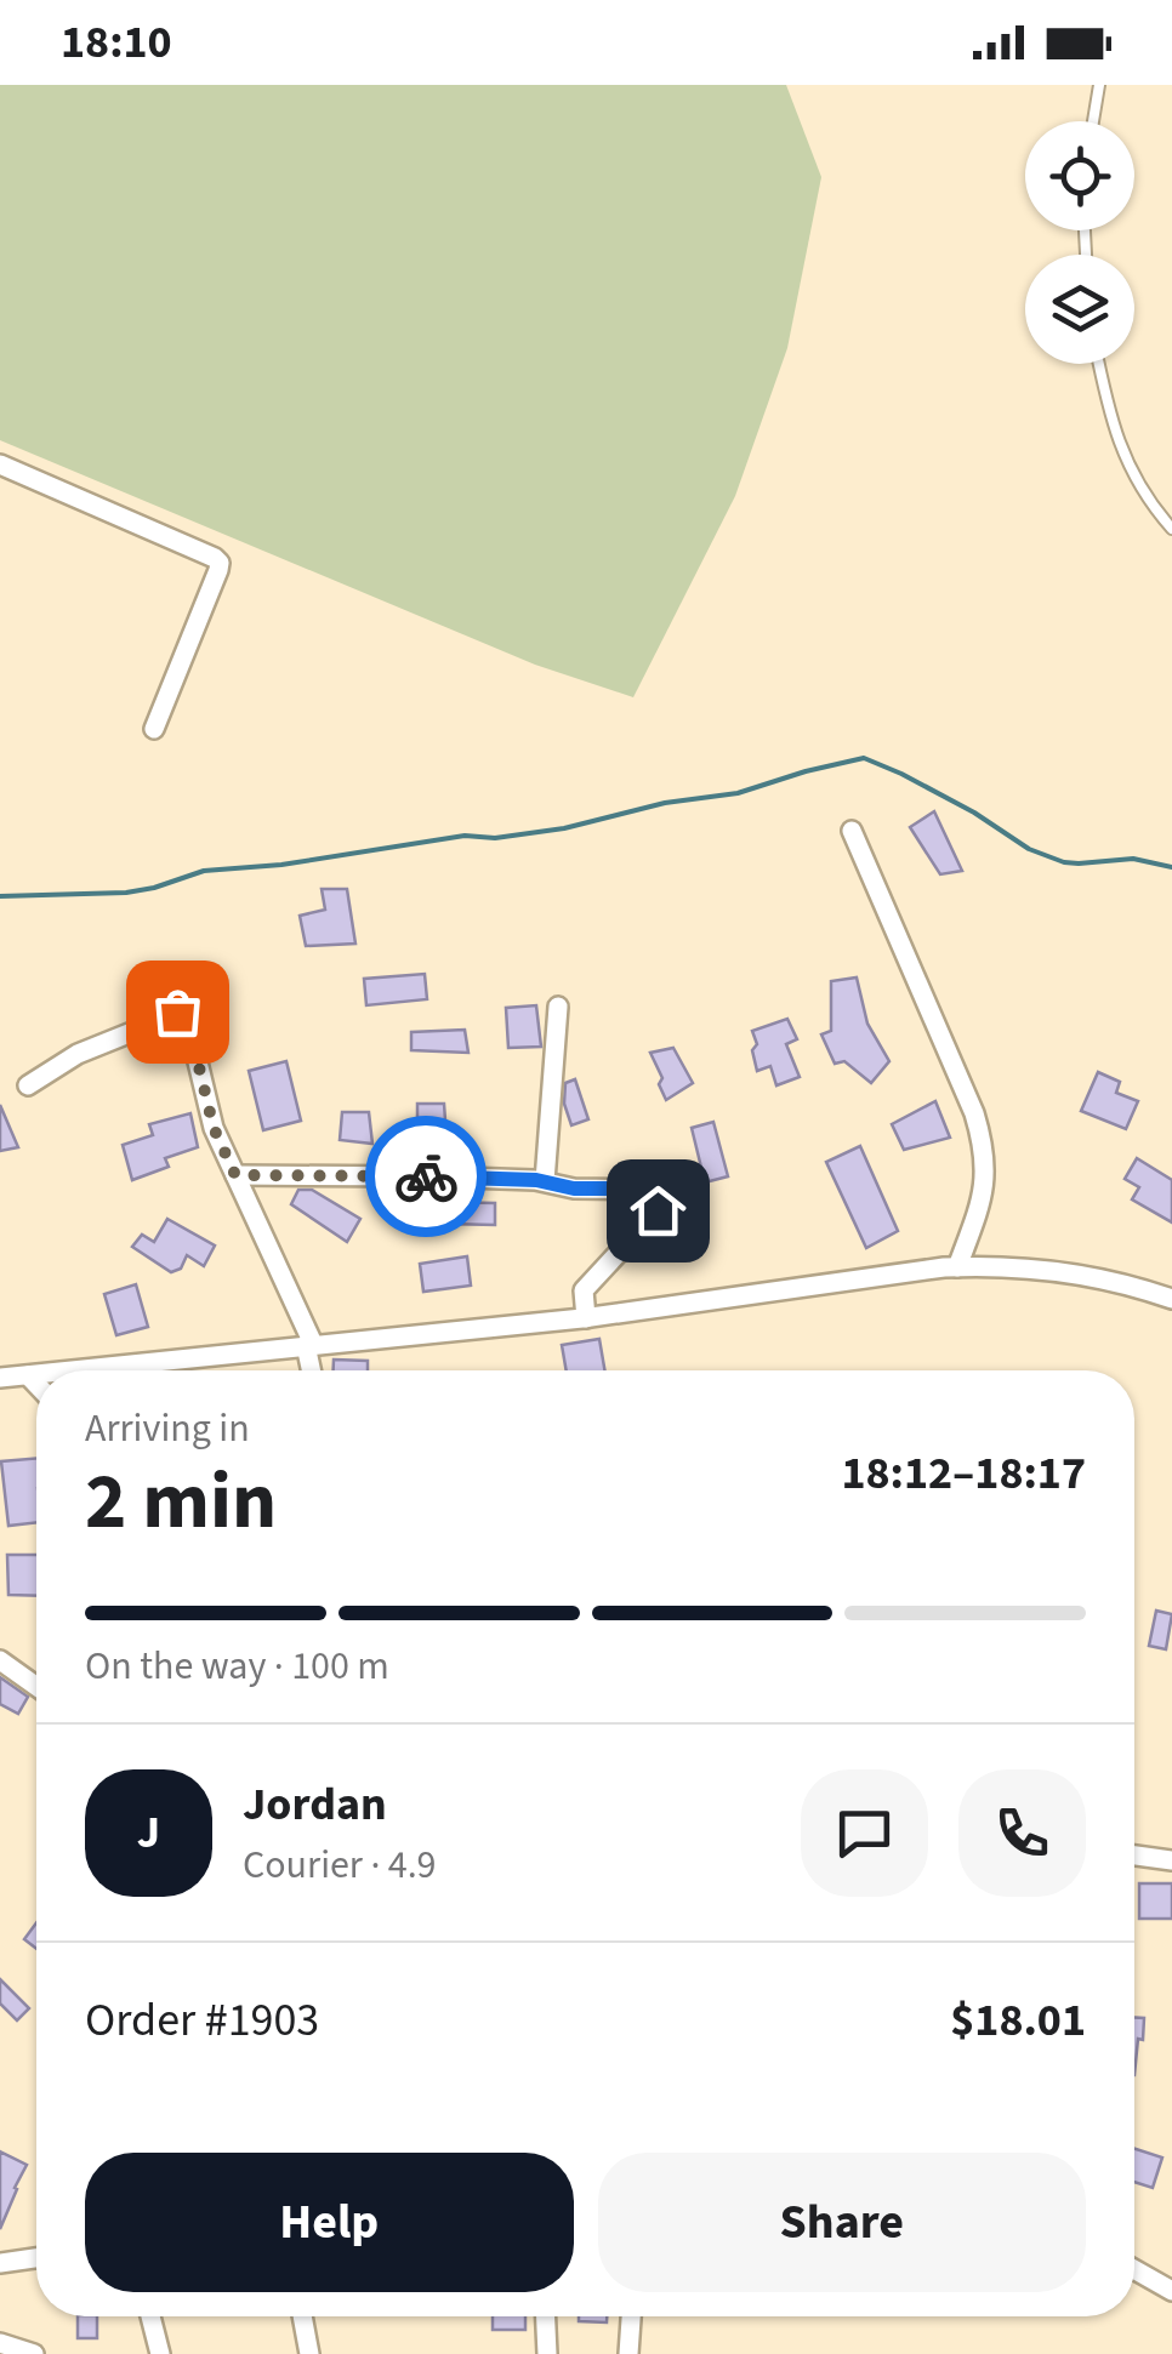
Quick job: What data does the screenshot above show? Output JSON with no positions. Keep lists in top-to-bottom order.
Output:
{
  "page": {
    "status": "18:10",
    "heading": ["2 min", "Arriving in", "18:12–18:17"],
    "panel": [
      "Jordan",
      "Courier · 4.9",
      "Order #1903",
      "$18.01"
    ],
    "bar": "On the way · 100 m",
    "round": "J",
    "buttons": ["Help", "Share"]
  }
}
